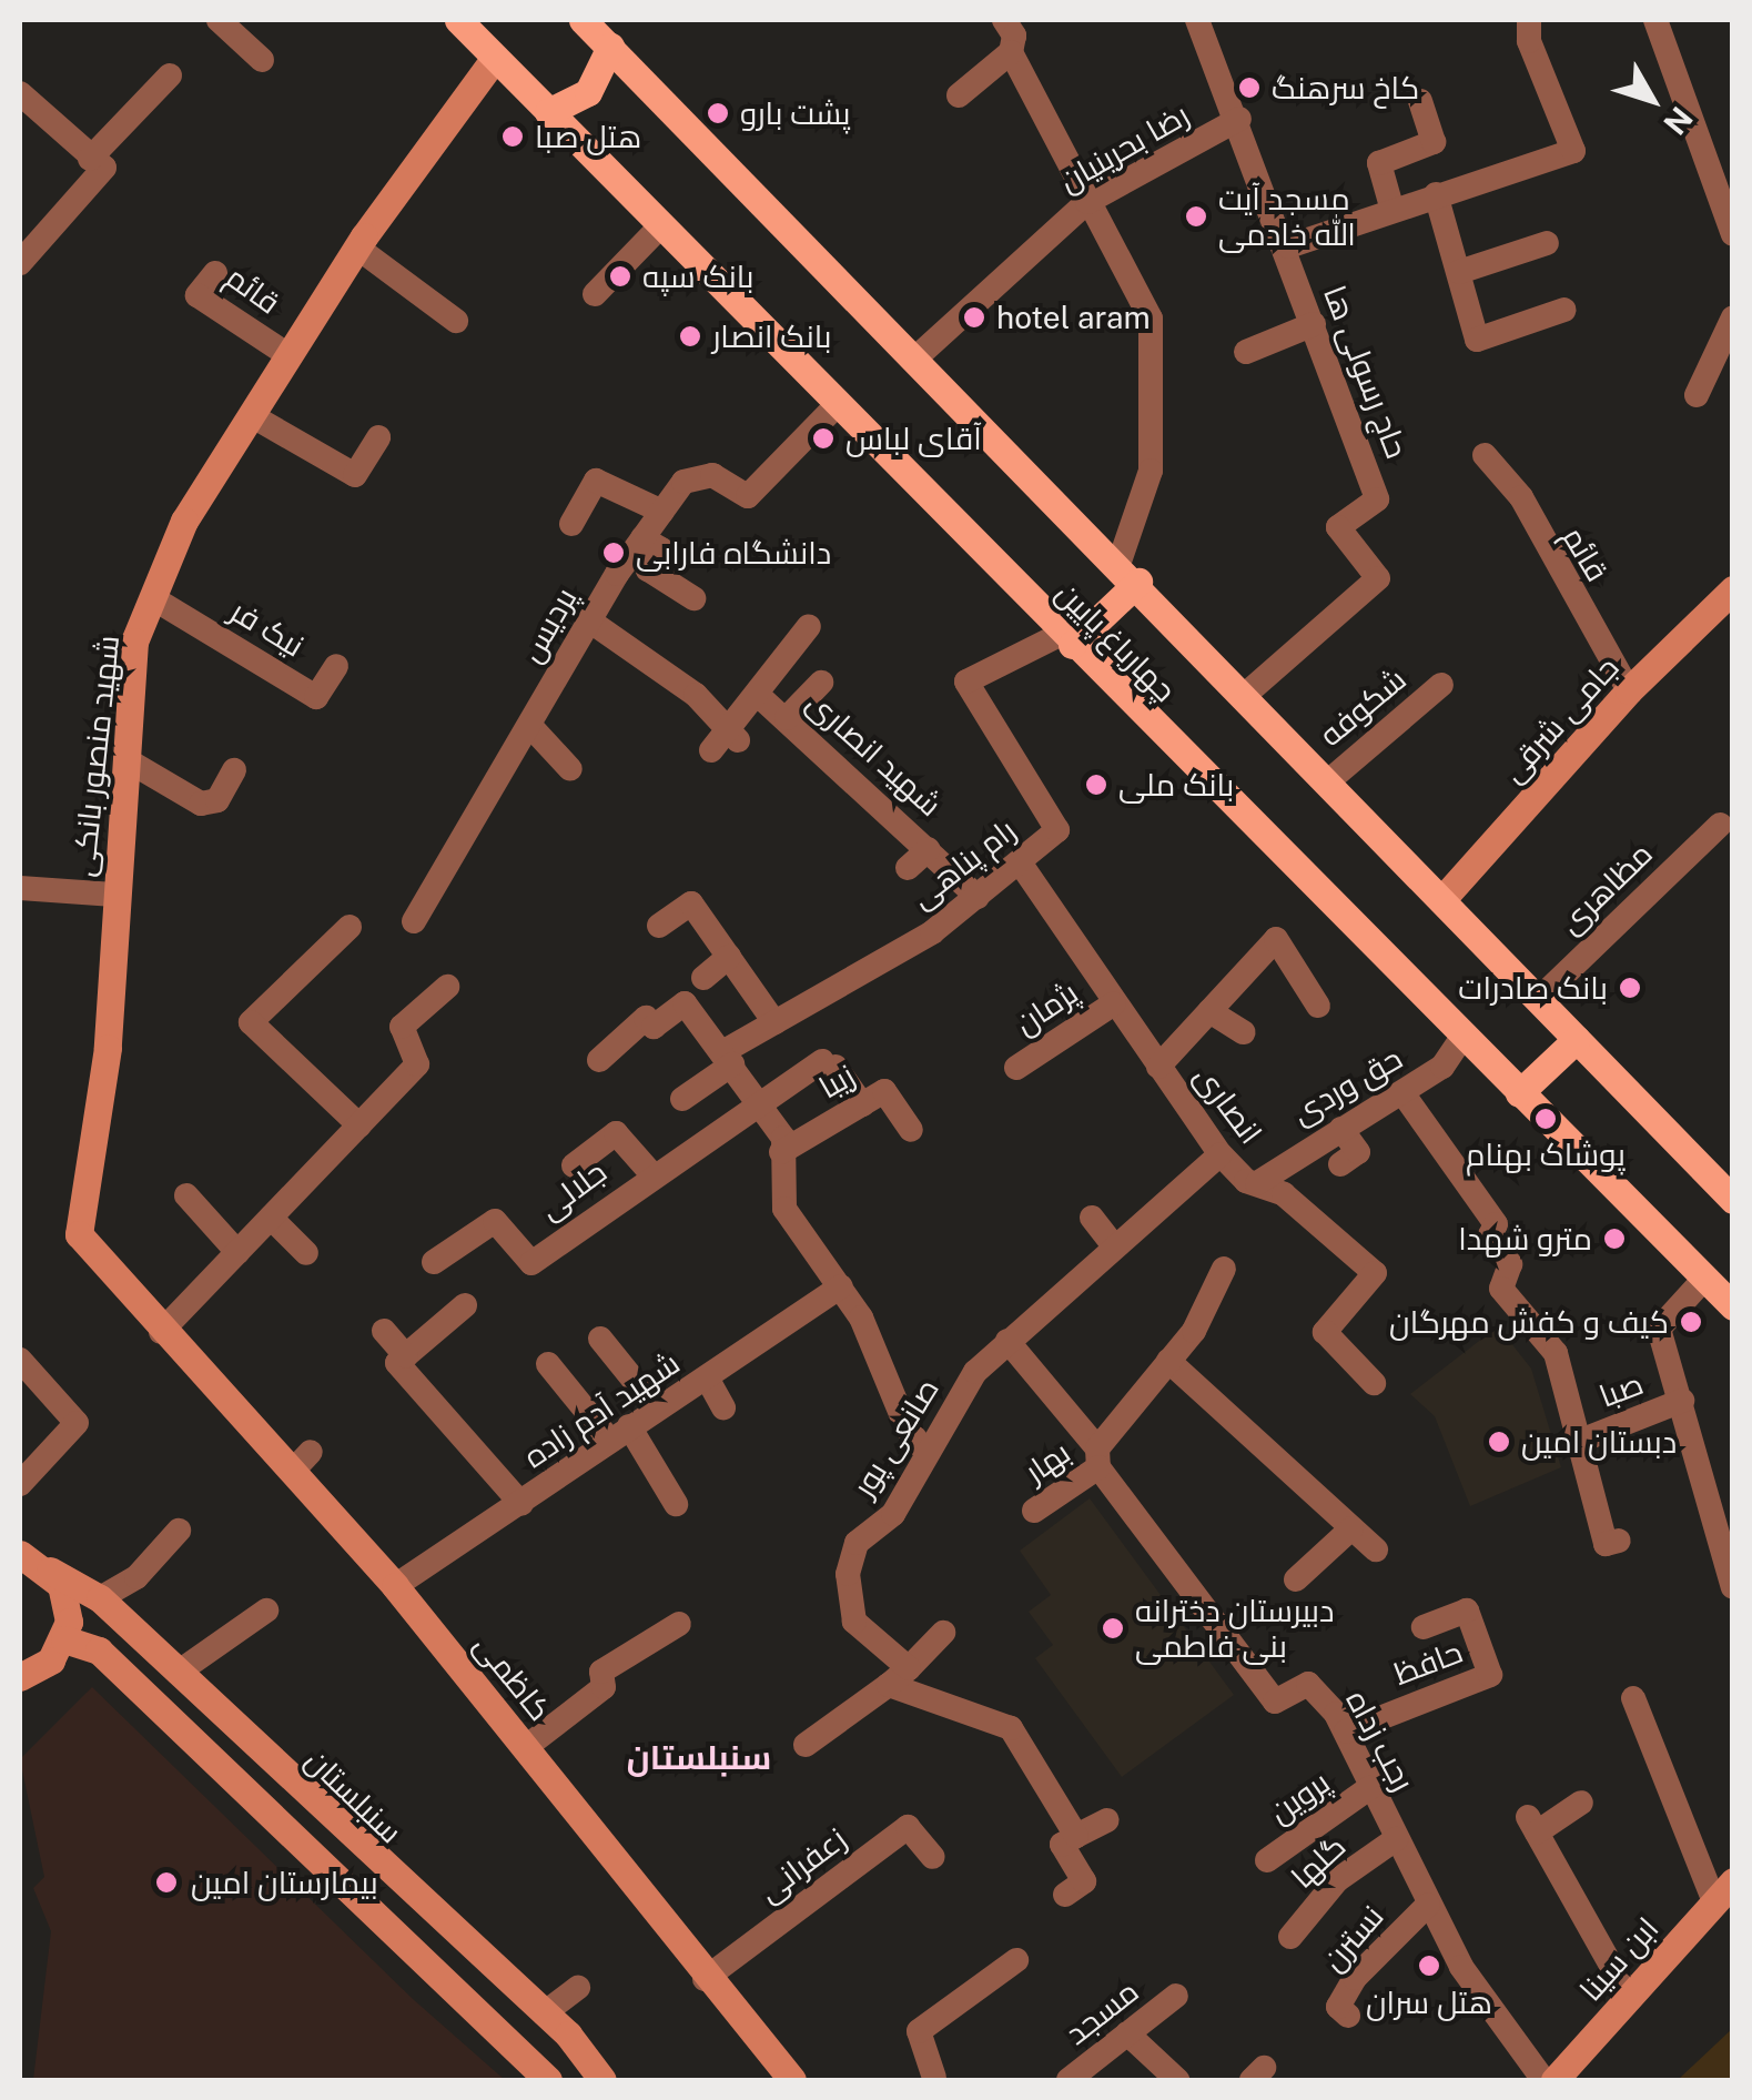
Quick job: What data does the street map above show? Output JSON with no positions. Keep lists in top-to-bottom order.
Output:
{
  "streets": {
    "main road": ["چهارباغ پایین"],
    "street": [
      "رضا بحرینیان",
      "قائم",
      "حاج رسولی ها",
      "پردیس",
      "نیک فر",
      "شکوفه",
      "جامی شرقی",
      "شهید انصاری",
      "شهید منصور بانکی",
      "رام پناهی",
      "مظاهری",
      "پژمان",
      "زیبا",
      "حق وردی",
      "انصاری",
      "جلالی",
      "صبا",
      "شهید آدم زاده",
      "صانعی پور",
      "بهار",
      "حافظ",
      "کاظمی",
      "رجب زداه",
      "سنبلستان",
      "پروین",
      "گلها",
      "زعفرانی",
      "نسترن",
      "ابن سینا",
      "مسجد"
    ]
  },
  "crossings": [
    ["رضا بحرینیان", "حاج رسولی ها"],
    ["رضا بحرینیان", "چهارباغ پایین"],
    ["قائم", "جامی شرقی"],
    ["قائم", "شهید منصور بانکی"],
    ["حاج رسولی ها", "چهارباغ پایین"],
    ["پردیس", "چهارباغ پایین"],
    ["نیک فر", "شهید منصور بانکی"],
    ["چهارباغ پایین", "شکوفه"],
    ["چهارباغ پایین", "جامی شرقی"],
    ["چهارباغ پایین", "شهید منصور بانکی"],
    ["چهارباغ پایین", "رام پناهی"],
    ["چهارباغ پایین", "مظاهری"],
    ["چهارباغ پایین", "حق وردی"],
    ["شهید انصاری", "رام پناهی"],
    ["شهید منصور بانکی", "کاظمی"],
    ["رام پناهی", "انصاری"],
    ["پژمان", "انصاری"],
    ["زیبا", "جلالی"],
    ["حق وردی", "انصاری"],
    ["انصاری", "صانعی پور"],
    ["شهید آدم زاده", "کاظمی"],
    ["صانعی پور", "رجب زداه"],
    ["بهار", "رجب زداه"],
    ["حافظ", "رجب زداه"],
    ["کاظمی", "زعفرانی"],
    ["رجب زداه", "پروین"],
    ["رجب زداه", "گلها"],
    ["رجب زداه", "نسترن"]
  ],
  "districts": ["سنبلستان"],
  "places": [
    "کاخ سرهنگ",
    "پشت بارو",
    "هتل صبا",
    "مسجد آیت الله خادمی",
    "بانک سپه",
    "hotel aram",
    "بانک انصار",
    "آقای لباس",
    "دانشگاه فارابی",
    "بانک ملی",
    "بانک صادرات",
    "پوشاک بهنام",
    "مترو شهدا",
    "کیف و کفش مهرگان",
    "دبستان امین",
    "دبیرستان دخترانه بنی فاطمی",
    "بیمارستان امین",
    "هتل سران"
  ],
  "north": "bottom right"
}
